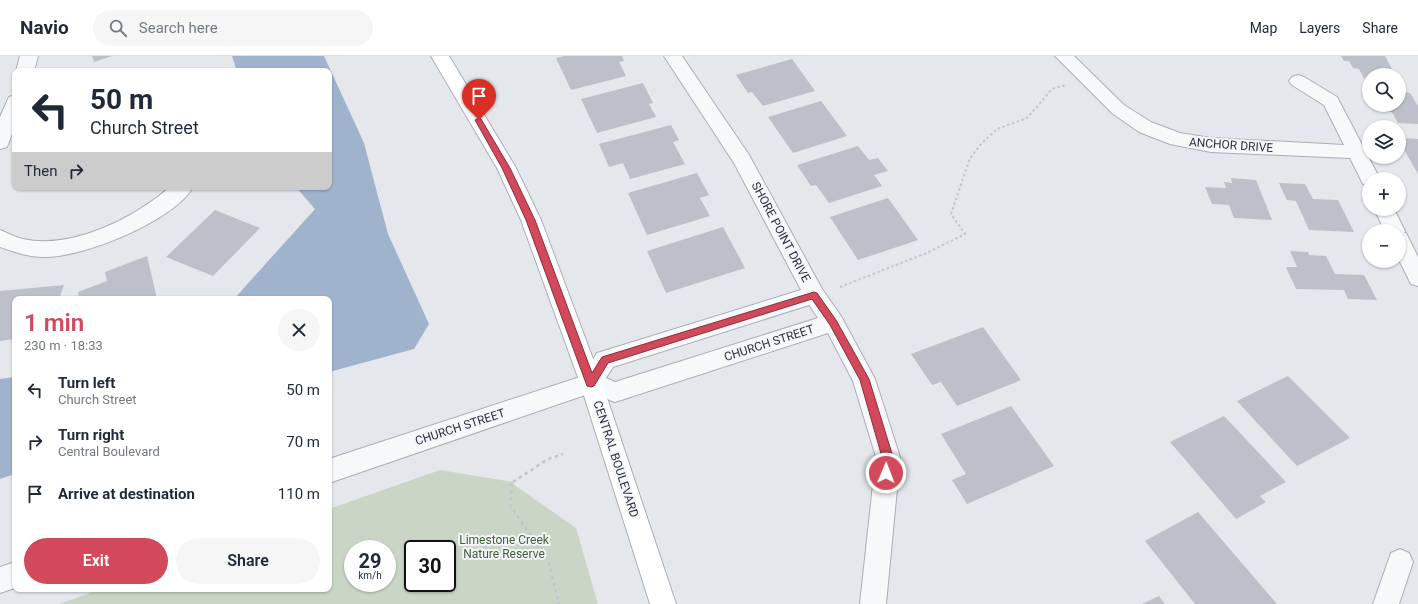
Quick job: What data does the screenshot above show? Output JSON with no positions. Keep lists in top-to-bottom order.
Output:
{
  "streets": {
    "street": [
      "ANCHOR DRIVE",
      "SHORE POINT DRIVE",
      "CHURCH STREET",
      "CENTRAL BOULEVARD"
    ]
  },
  "crossings": [
    ["SHORE POINT DRIVE", "CHURCH STREET"],
    ["CHURCH STREET", "CENTRAL BOULEVARD"]
  ],
  "parks": ["Limestone Creek Nature Reserve"],
  "page": {
    "header": "Navio",
    "search": "Search here",
    "nav": ["Map", "Layers", "Share"],
    "map_buttons": ["+", "−"],
    "turn": ["50 m", "Church Street"],
    "then": "Then",
    "heading": ["1 min", "230 m · 18:33"],
    "list": [
      {
        "name": "Turn left",
        "note": "Church Street",
        "value": "50 m"
      },
      {
        "name": "Turn right",
        "note": "Central Boulevard",
        "value": "70 m"
      },
      {
        "name": "Arrive at destination",
        "value": "110 m"
      }
    ],
    "buttons": ["Exit", "Share"],
    "speed": "29 km/h",
    "limit": "30"
  }
}
